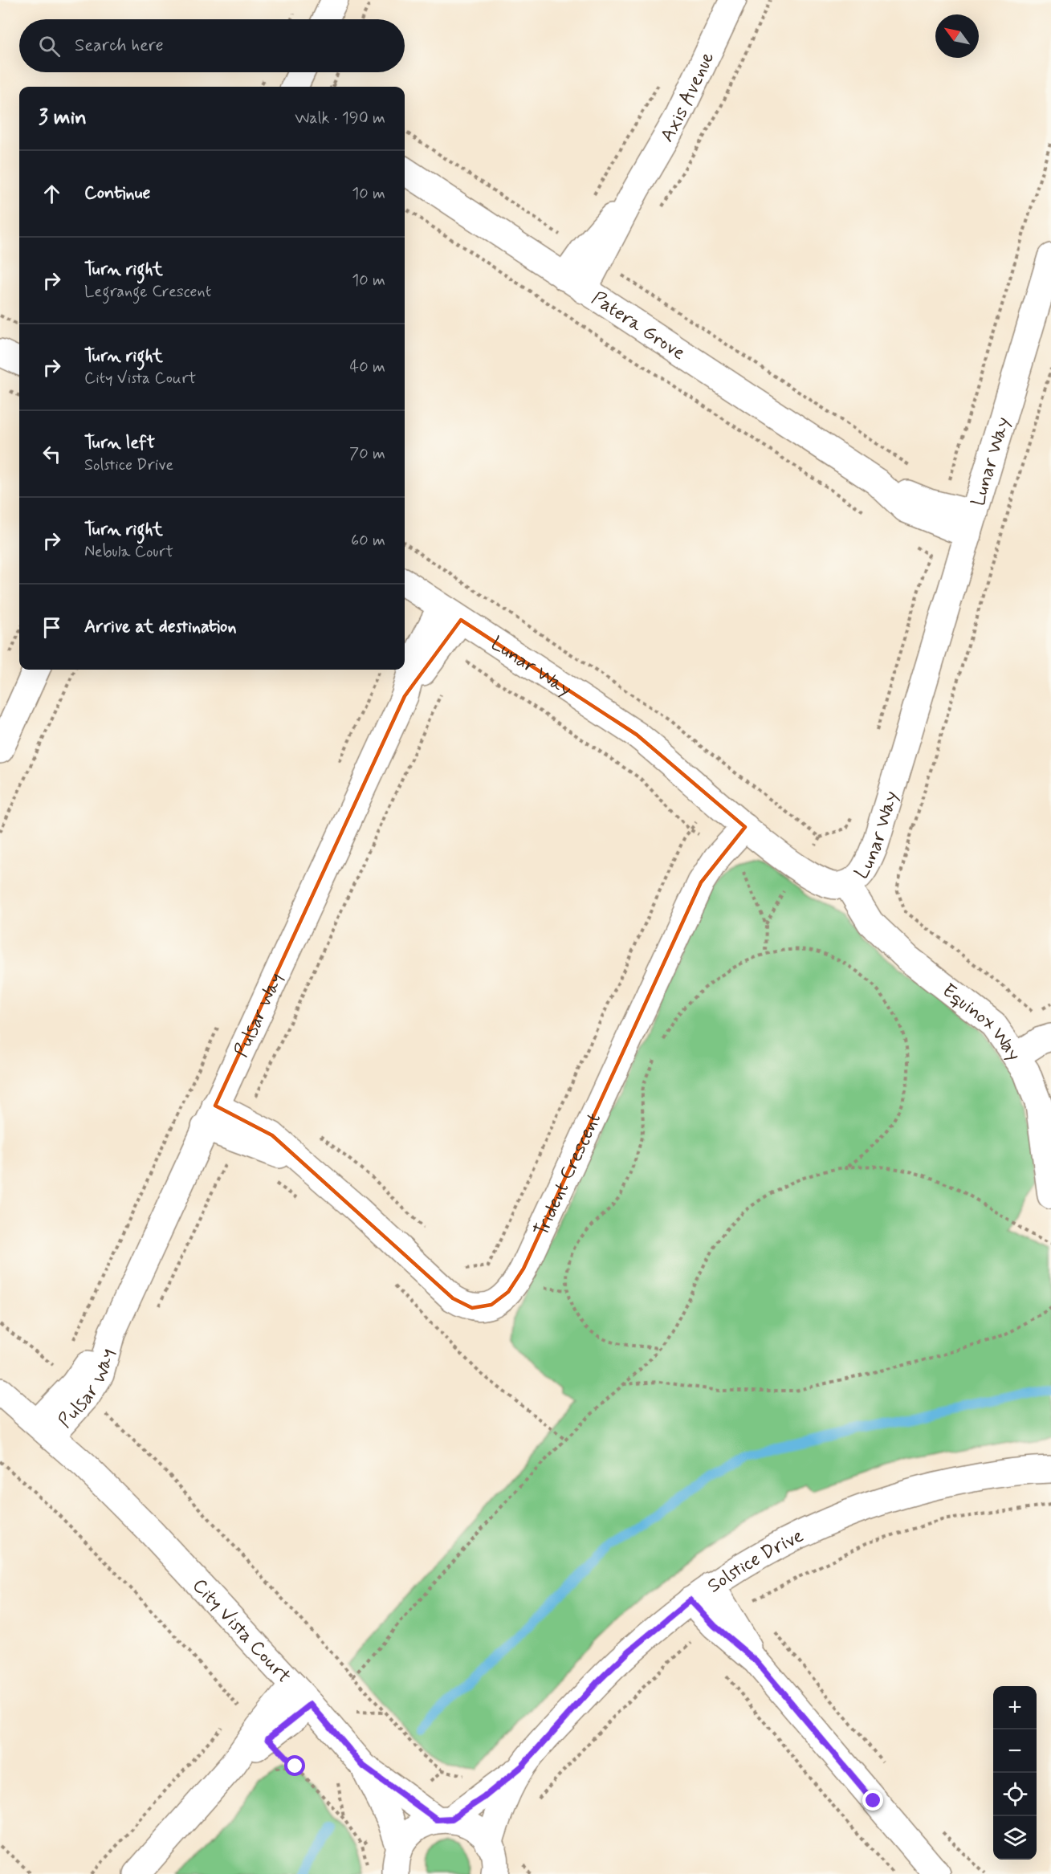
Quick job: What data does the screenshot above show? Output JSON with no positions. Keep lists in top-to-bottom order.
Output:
{
  "streets": {
    "street": [
      "Axis Avenue",
      "Patera Grove",
      "Lunar Way",
      "Pulsar Way",
      "Equinox Way",
      "Trident Crescent",
      "Solstice Drive",
      "City Vista Court"
    ]
  },
  "crossings": [
    ["Axis Avenue", "Patera Grove"],
    ["Patera Grove", "Lunar Way"],
    ["Lunar Way", "Pulsar Way"],
    ["Lunar Way", "Equinox Way"],
    ["Lunar Way", "Trident Crescent"],
    ["Pulsar Way", "Trident Crescent"],
    ["Pulsar Way", "City Vista Court"],
    ["Solstice Drive", "City Vista Court"]
  ],
  "north": "top left",
  "page": {
    "search": "Search here",
    "heading": ["3 min", "Walk · 190 m"],
    "list": [
      ["Continue", "10 m"],
      ["Turn right", "Legrange Crescent", "10 m"],
      ["Turn right", "City Vista Court", "40 m"],
      ["Turn left", "Solstice Drive", "70 m"],
      ["Turn right", "Nebula Court", "60 m"],
      "Arrive at destination"
    ],
    "map_buttons": ["+", "−"]
  }
}
